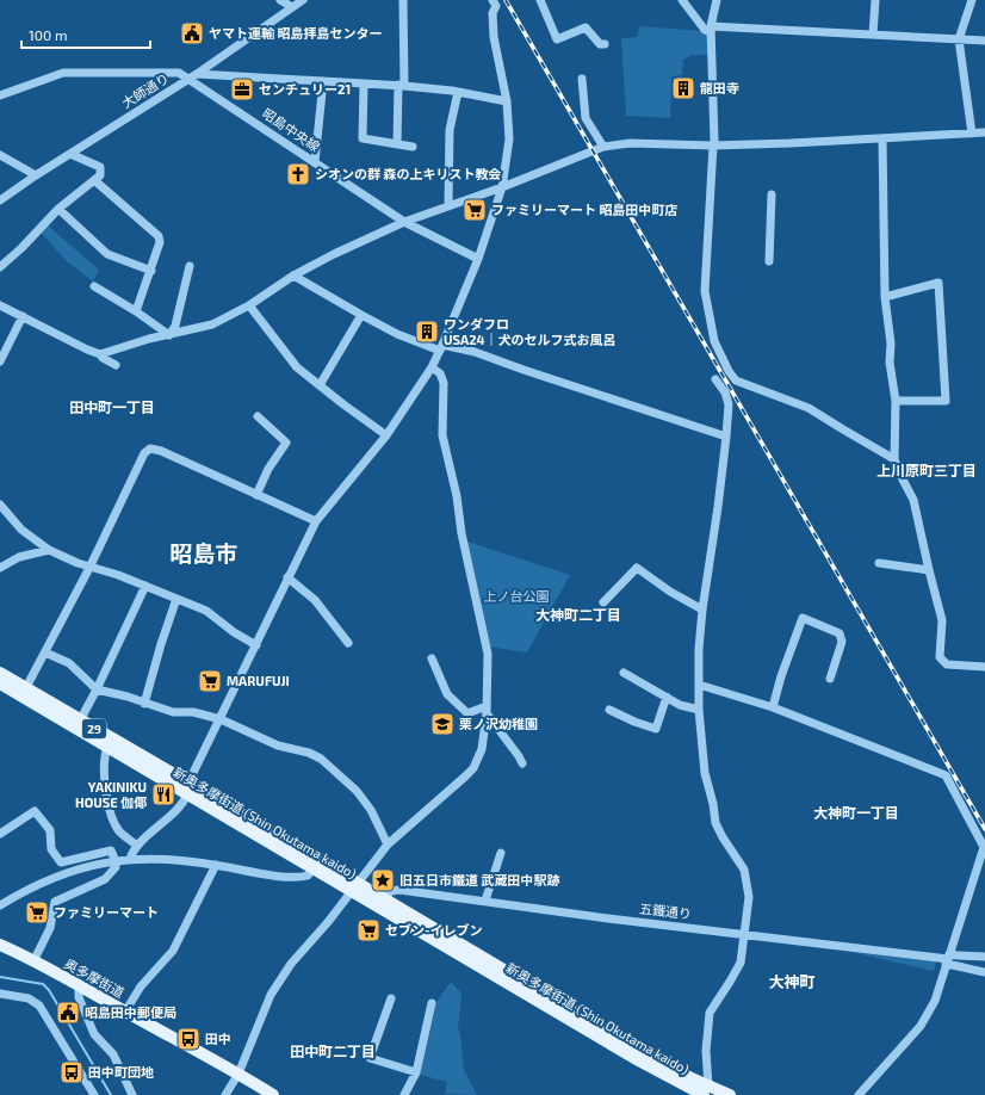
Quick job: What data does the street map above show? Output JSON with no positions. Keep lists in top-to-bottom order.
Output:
{
  "streets": {
    "main road": ["29", "新奥多摩街道 (Shin Okutama kaido)", "奥多摩街道"],
    "street": ["大師通り", "昭島中央線", "五鐵通り"]
  },
  "crossings": [
    ["大師通り", "昭島中央線"],
    ["29", "新奥多摩街道 (Shin Okutama kaido)"],
    ["新奥多摩街道 (Shin Okutama kaido)", "五鐵通り"]
  ],
  "districts": [
    "田中町一丁目",
    "上川原町三丁目",
    "昭島市",
    "大神町二丁目",
    "大神町一丁目",
    "大神町",
    "田中町二丁目"
  ],
  "parks": ["上ノ台公園"],
  "places": {
    "public building": ["ヤマト運輸 昭島拝島センター", "昭島田中郵便局"],
    "building": ["龍田寺", "ワンダフロ USA24｜犬のセルフ式お風呂"],
    "office": ["センチュリー21"],
    "church": ["シオンの群 森の上キリスト教会"],
    "supermarket": [
      "ファミリーマート 昭島田中町店",
      "MARUFUJI",
      "ファミリーマート",
      "セブン-イレブン"
    ],
    "school or university": ["栗ノ沢幼稚園"],
    "restaurant": ["YAKINIKU HOUSE 伽倻"],
    "place": ["旧五日市鐵道 武蔵田中駅跡"],
    "bus stop": ["田中", "田中町団地"]
  },
  "scale_bar": "100 m"
}
